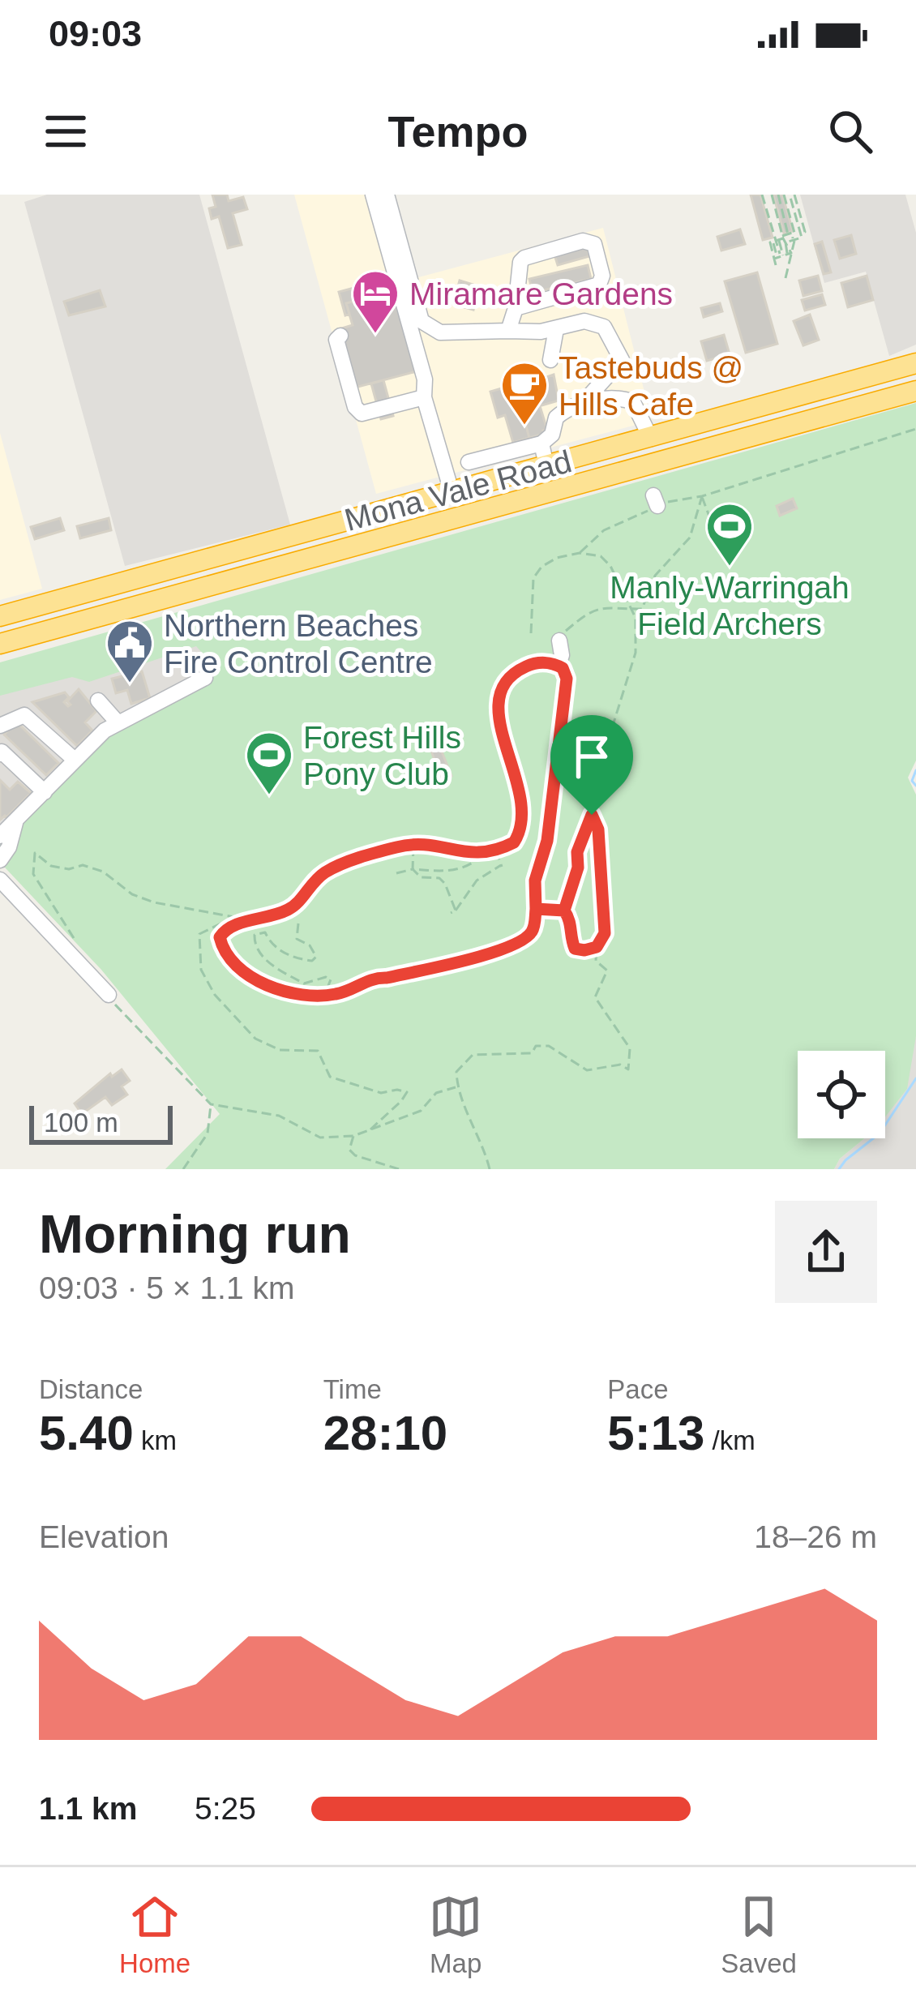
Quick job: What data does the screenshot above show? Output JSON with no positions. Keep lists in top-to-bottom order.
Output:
{
  "streets": {
    "highway": ["Mona Vale Road"]
  },
  "places": {
    "hotel": ["Miramare Gardens"],
    "cafe": ["Tastebuds @ Hills Cafe"],
    "sports": ["Manly-Warringah Field Archers", "Forest Hills Pony Club"],
    "public building": ["Northern Beaches Fire Control Centre"]
  },
  "scale_bar": "100 m",
  "page": {
    "status": "09:03",
    "header": "Tempo",
    "scale": "100 m",
    "heading": ["Morning run", "09:03 · 5 × 1.1 km"],
    "stats": [
      ["Distance", "5.40 km"],
      ["Time", "28:10"],
      ["Pace", "5:13 /km"]
    ],
    "chart": ["Elevation", "18–26 m"],
    "list": [
      {
        "name": "1.1 km",
        "note": "5:25"
      }
    ],
    "tabs": ["Home", "Map", "Saved"]
  }
}
